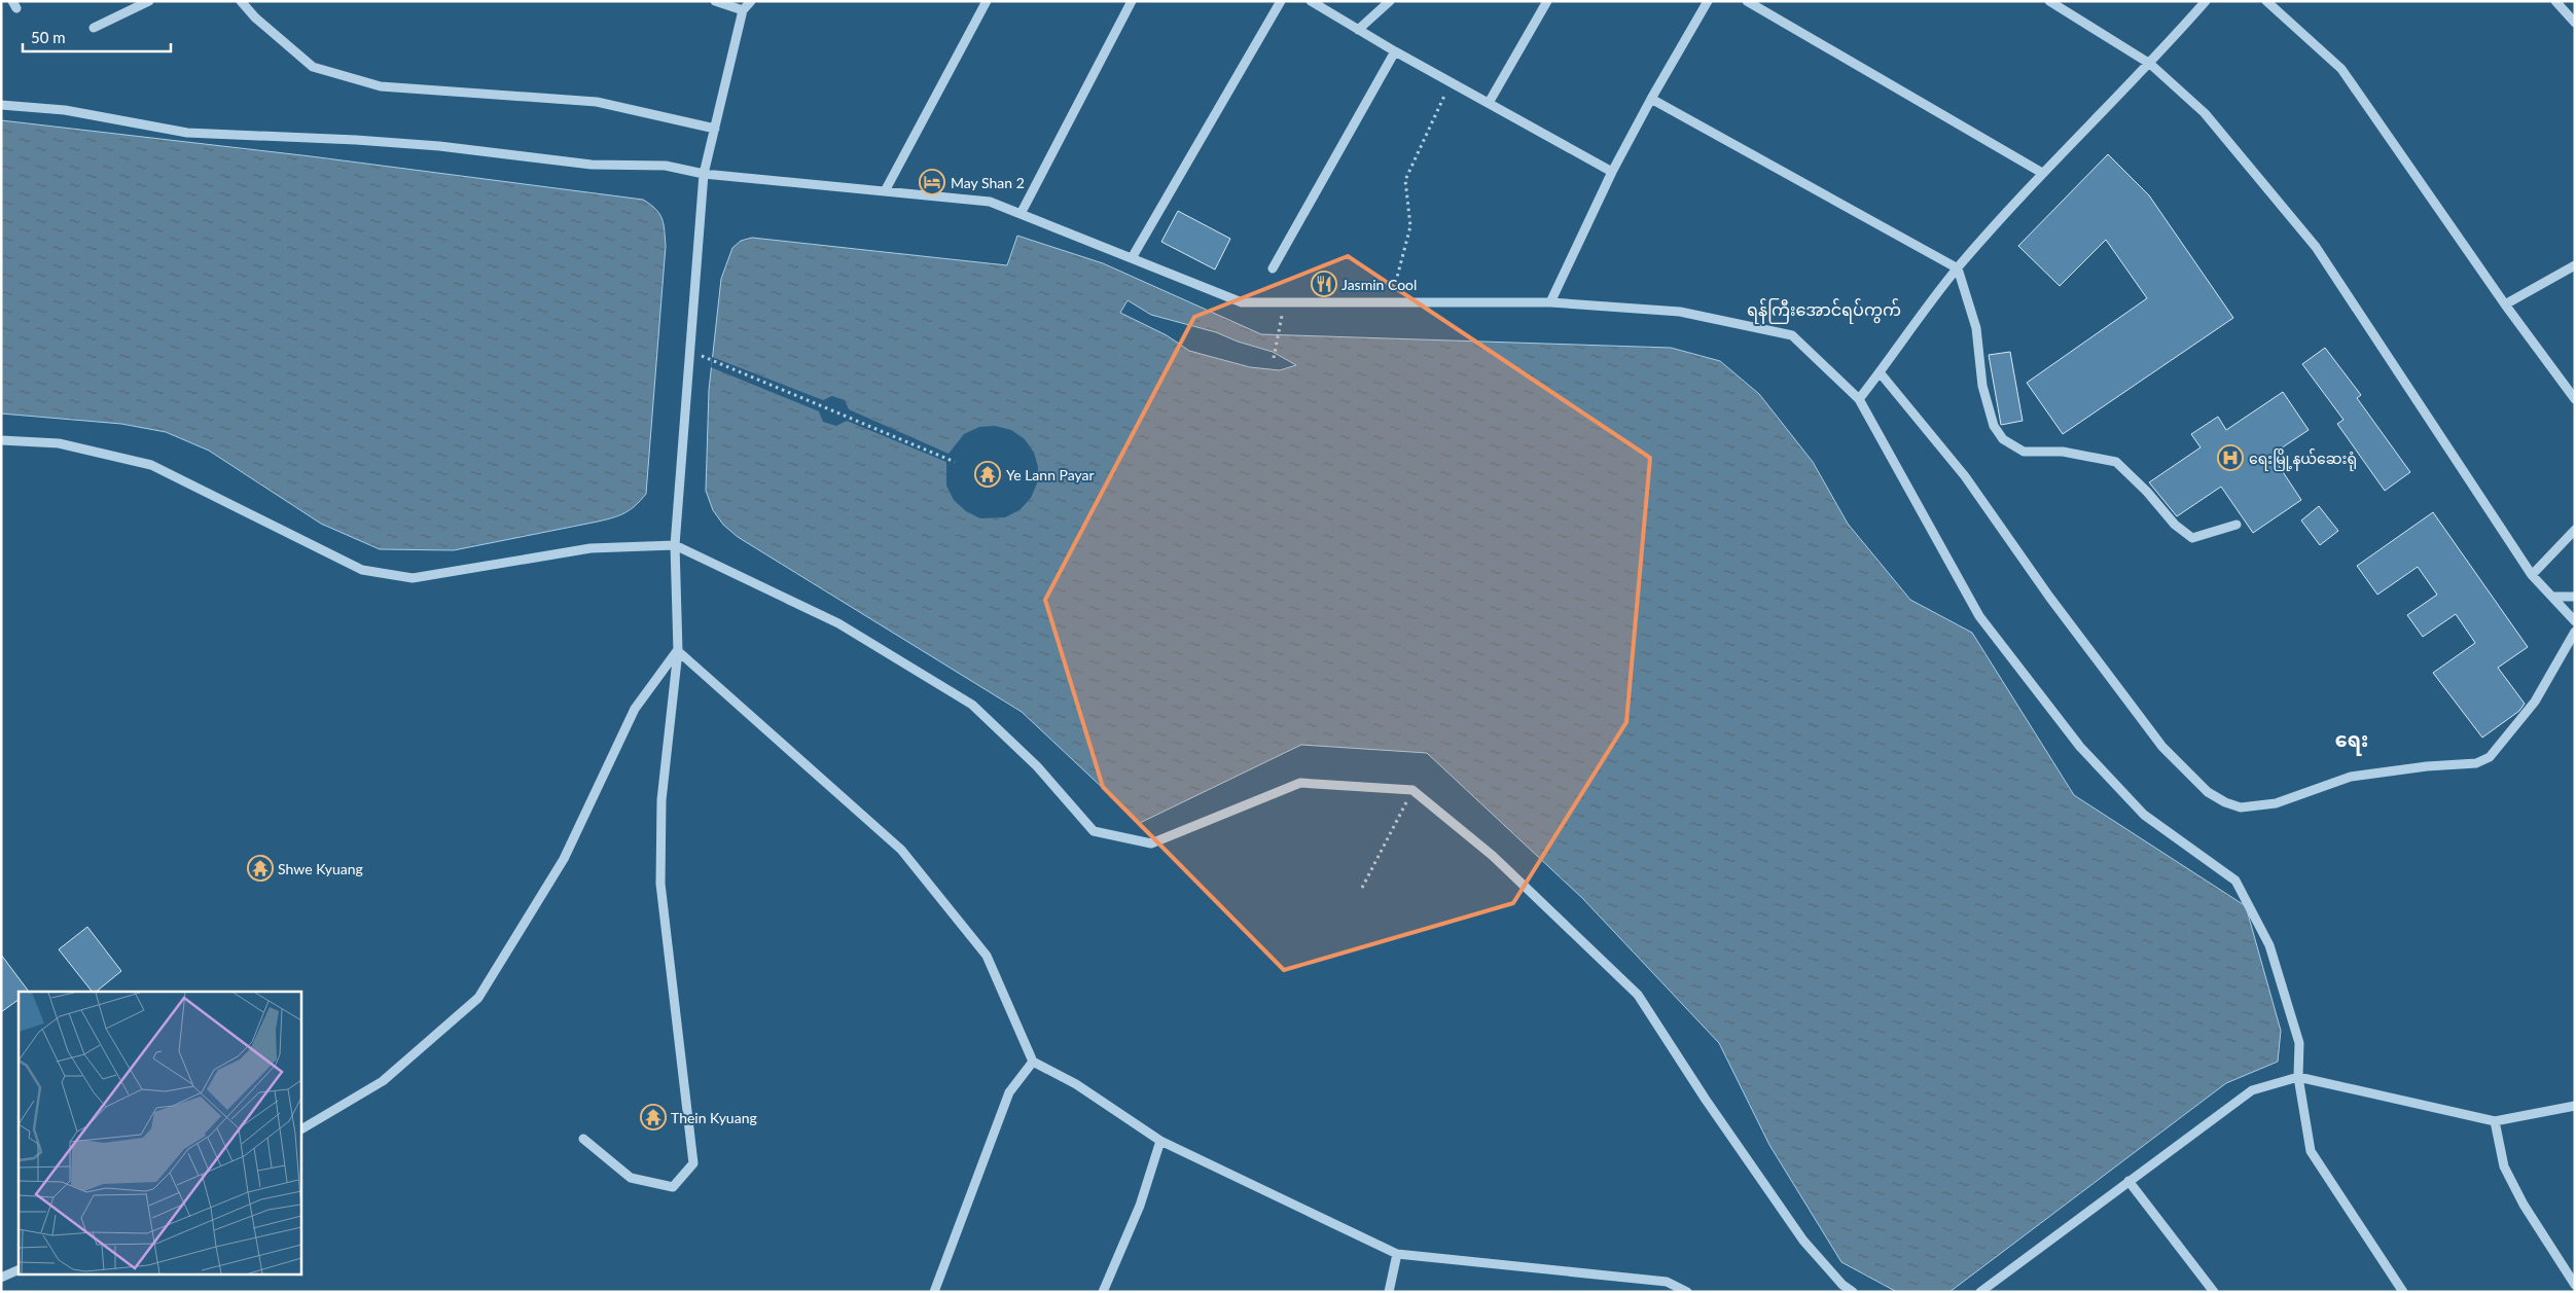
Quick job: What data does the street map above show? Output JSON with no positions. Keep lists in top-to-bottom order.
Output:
{
  "districts": ["ရန်ကြီးအောင်ရပ်ကွက်", "ရေး"],
  "places": {
    "hotel": ["May Shan 2"],
    "restaurant": ["Jasmin Cool"],
    "hospital": ["ရေးမြို့နယ်ဆေးရုံ"],
    "temple": ["Ye Lann Payar", "Shwe Kyuang", "Thein Kyuang"]
  },
  "scale_bar": "50 m"
}
